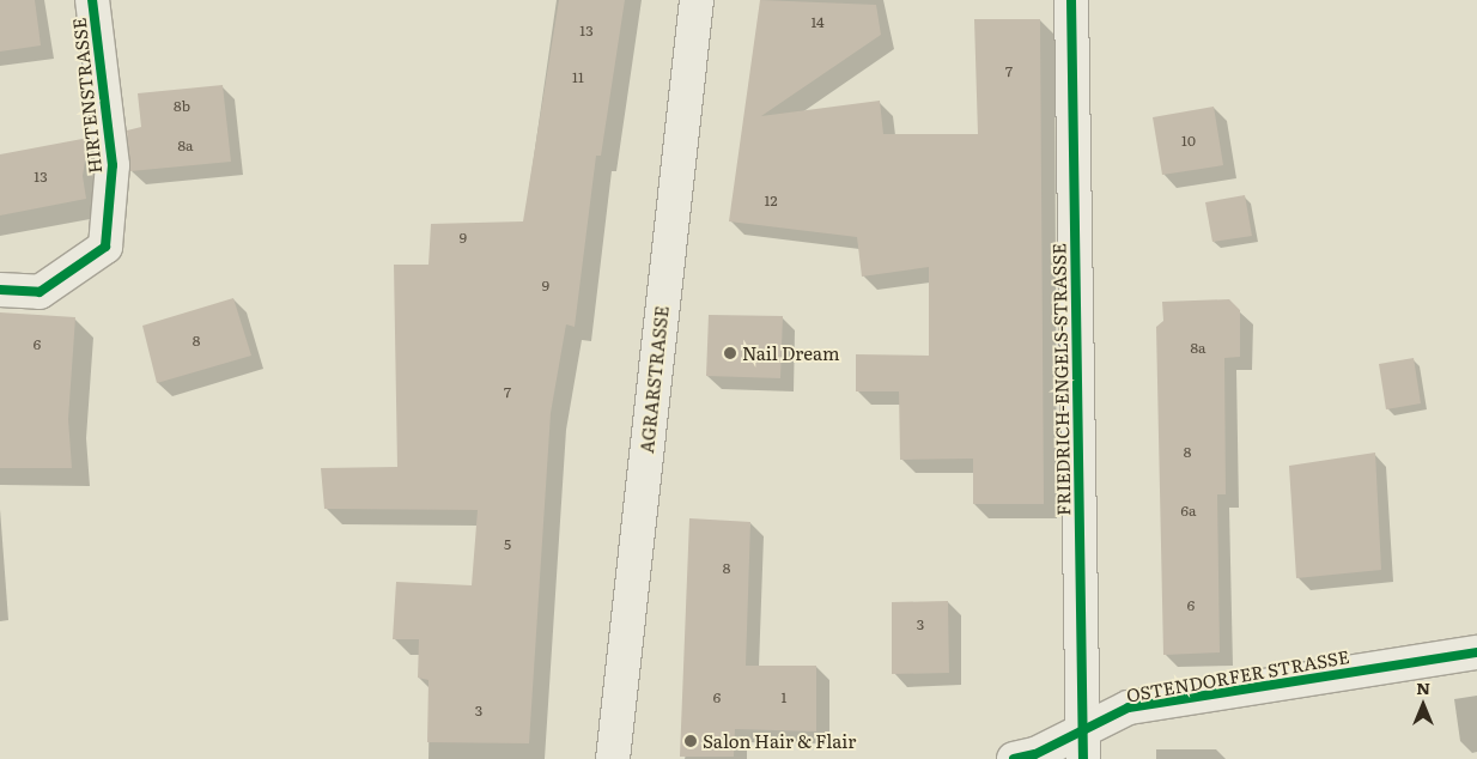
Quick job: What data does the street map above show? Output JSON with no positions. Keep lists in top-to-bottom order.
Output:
{
  "streets": {
    "street": [
      "HIRTENSTRASSE",
      "AGRARSTRASSE",
      "FRIEDRICH-ENGELS-STRASSE",
      "OSTENDORFER STRASSE"
    ]
  },
  "crossings": [
    ["FRIEDRICH-ENGELS-STRASSE", "OSTENDORFER STRASSE"]
  ],
  "places": ["Nail Dream", "Salon Hair & Flair"],
  "house_numbers": [
    "14",
    "13",
    "7",
    "11",
    "8b",
    "10",
    "8a",
    "13",
    "12",
    "9",
    "9",
    "8",
    "6",
    "8a",
    "7",
    "8",
    "6a",
    "5",
    "8",
    "6",
    "3",
    "6",
    "1",
    "3"
  ],
  "north": "top"
}
